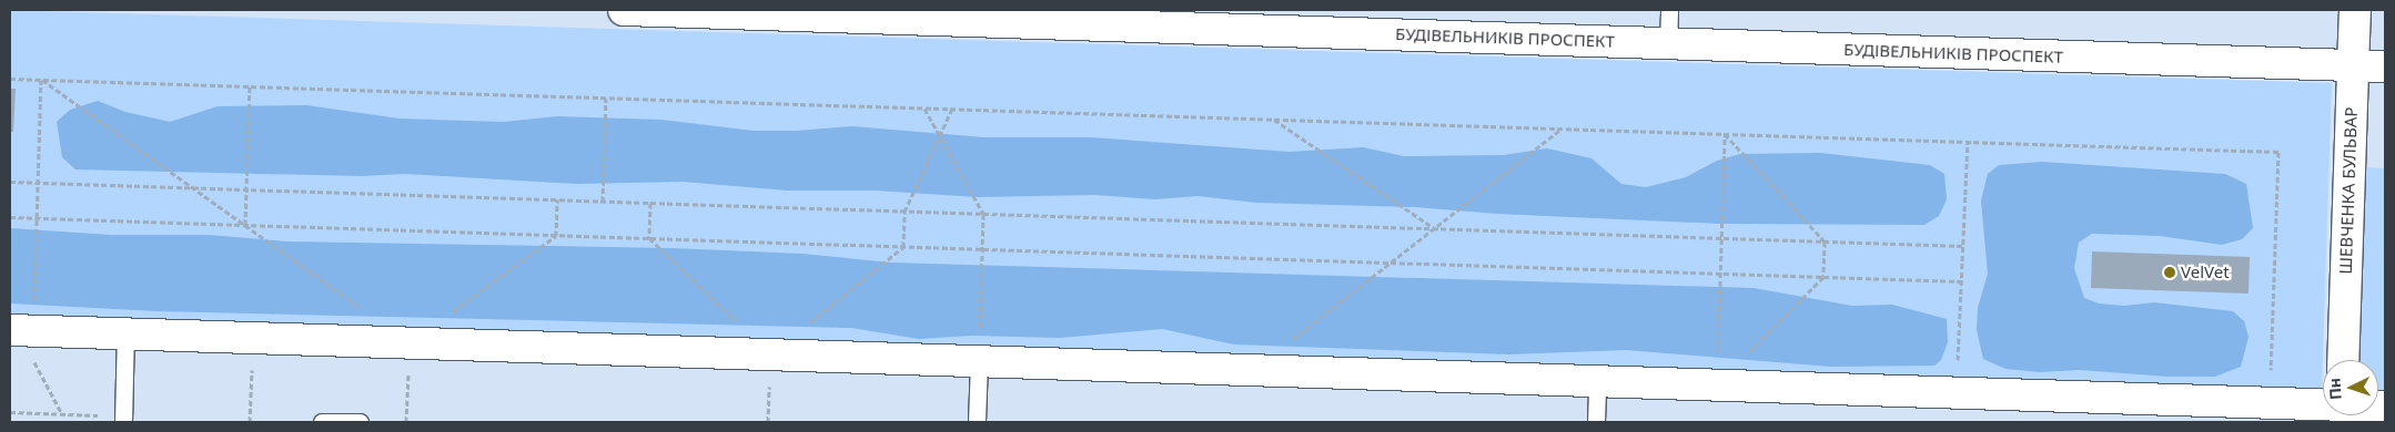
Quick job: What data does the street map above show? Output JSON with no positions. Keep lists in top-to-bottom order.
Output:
{
  "streets": {
    "street": ["БУДІВЕЛЬНИКІВ ПРОСПЕКТ", "ШЕВЧЕНКА БУЛЬВАР"]
  },
  "crossings": [
    ["БУДІВЕЛЬНИКІВ ПРОСПЕКТ", "ШЕВЧЕНКА БУЛЬВАР"]
  ],
  "places": ["VelVet"],
  "north": "left"
}
